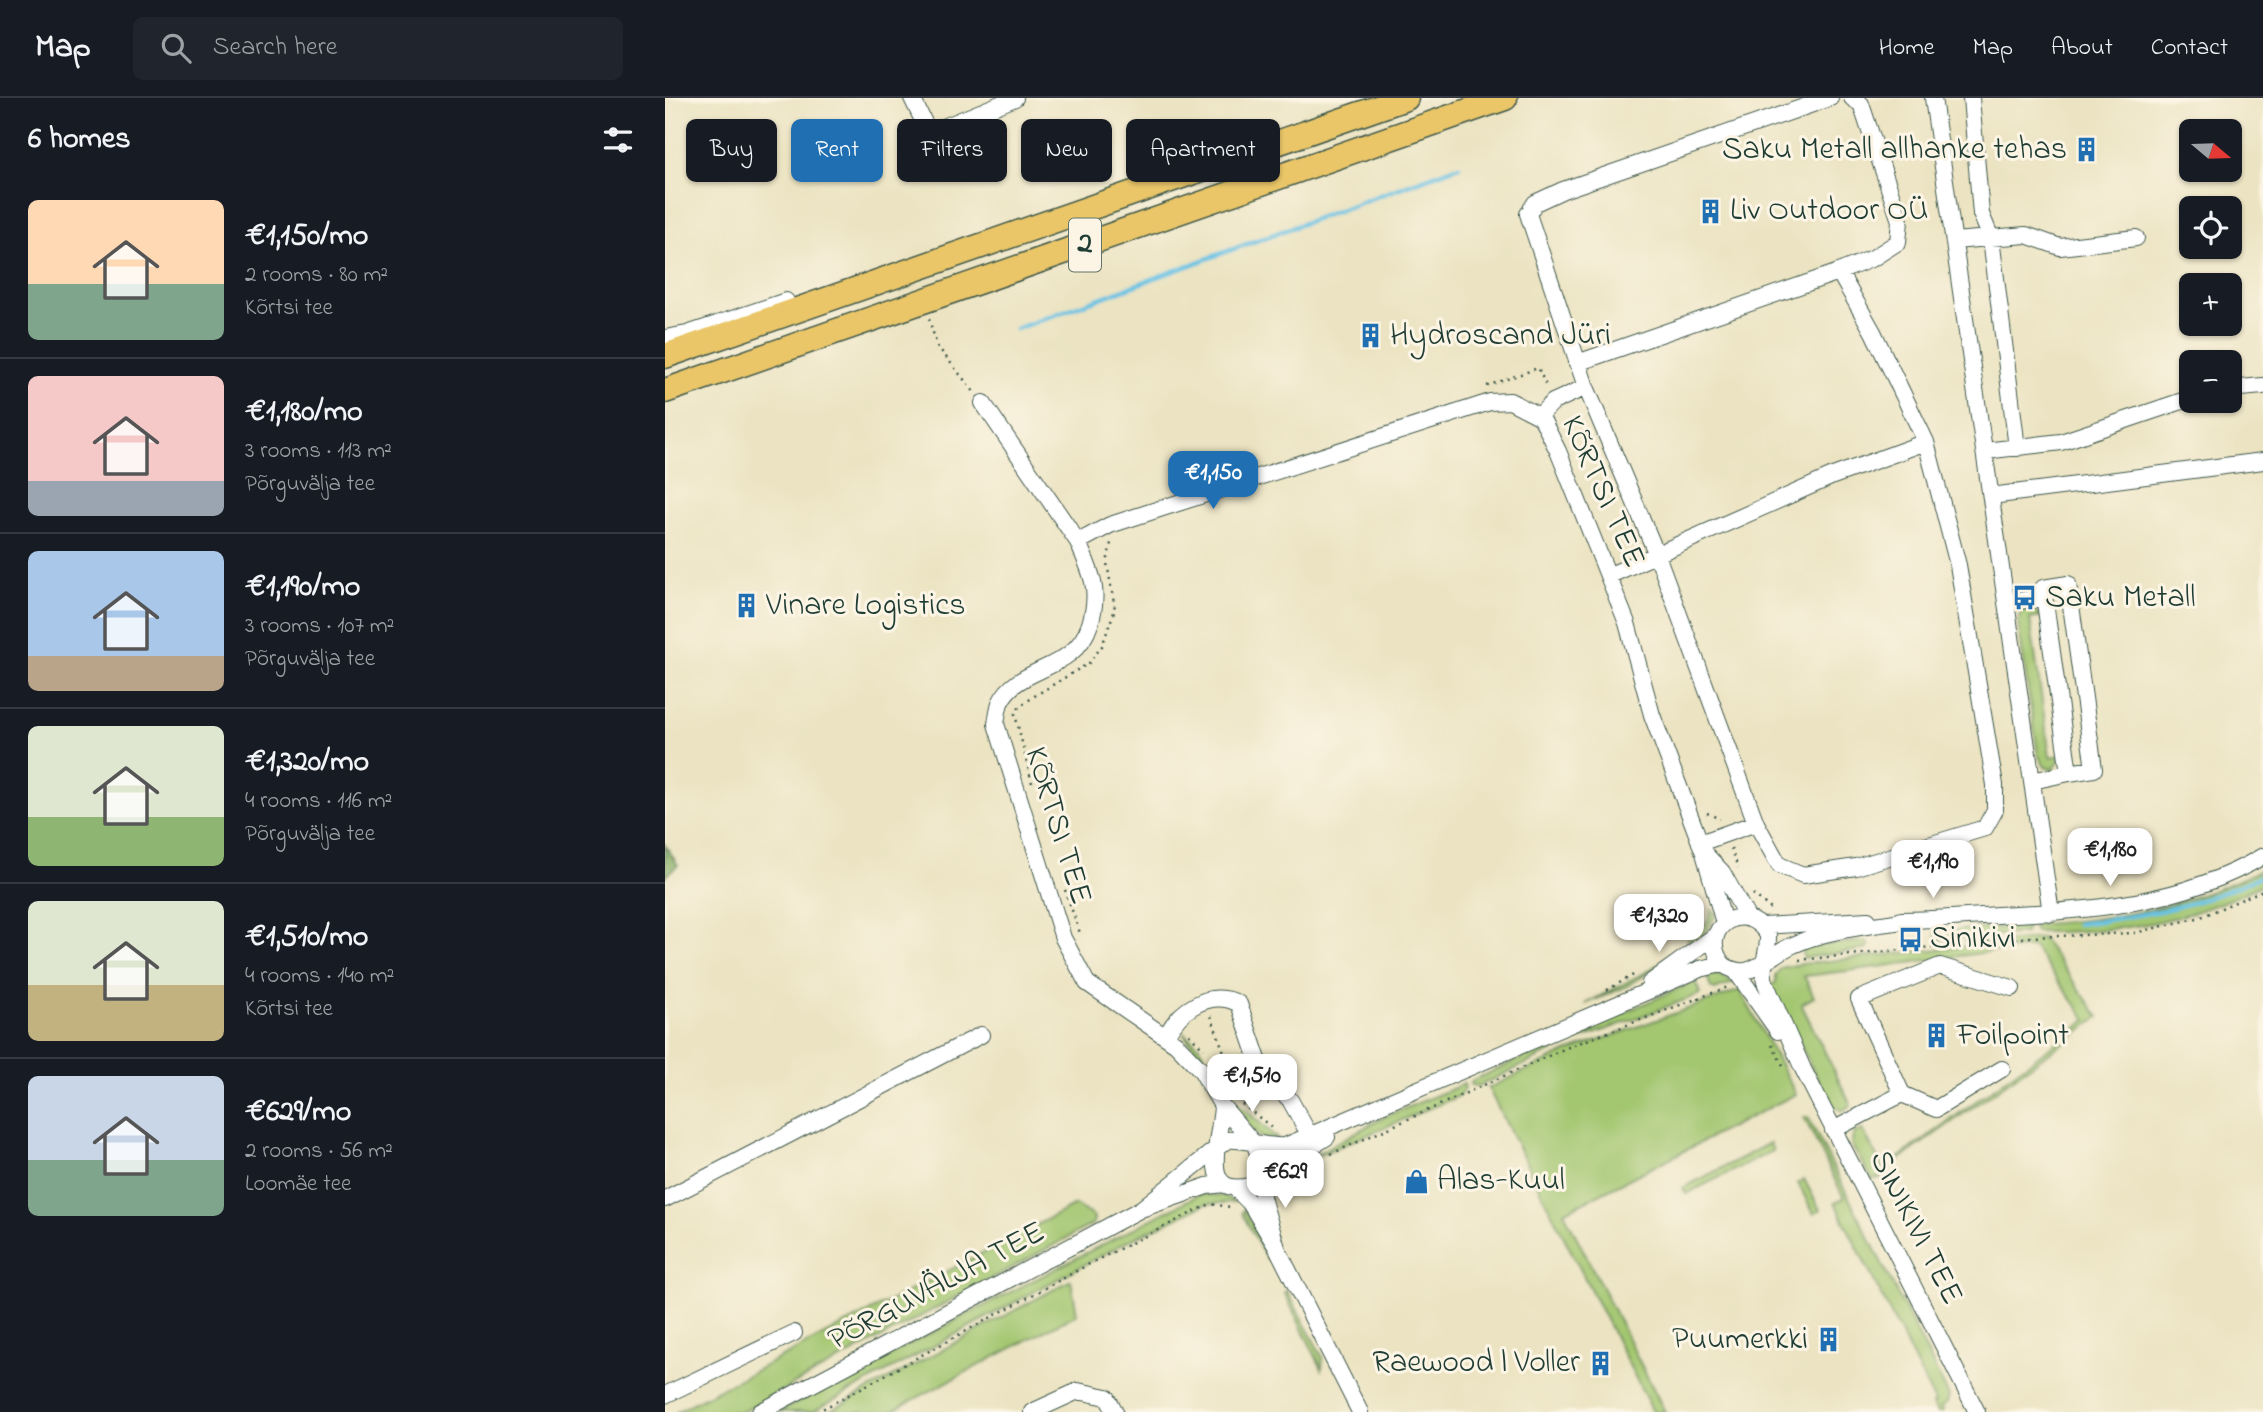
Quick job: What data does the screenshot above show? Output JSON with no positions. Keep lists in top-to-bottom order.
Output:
{
  "streets": {
    "highway": ["2"],
    "street": ["KÕRTSI TEE", "SINIKIVI TEE", "PÕRGUVÄLJA TEE"]
  },
  "crossings": [
    ["KÕRTSI TEE", "SINIKIVI TEE"],
    ["KÕRTSI TEE", "PÕRGUVÄLJA TEE"]
  ],
  "places": {
    "building": [
      "Saku Metall allhanke tehas",
      "Liv Outdoor OÜ",
      "Hydroscand Jüri",
      "Vinare Logistics",
      "Foilpoint",
      "Puumerkki",
      "Raewood | Voller"
    ],
    "bus stop": ["Saku Metall", "Sinikivi"],
    "shop": ["Alas-Kuul"]
  },
  "north": "right",
  "page": {
    "header": "Map",
    "search": "Search here",
    "nav": [
      "Home",
      "Map",
      "About",
      "Contact"
    ],
    "heading": "6 homes",
    "map_buttons": ["+", "−"],
    "chip": [
      "Buy",
      "Rent",
      "Filters",
      "New",
      "Apartment"
    ],
    "list": [
      {
        "name": "€1,150/mo",
        "note": "2 rooms · 80 m² · Kõrtsi tee"
      },
      {
        "name": "€1,180/mo",
        "note": "3 rooms · 113 m² · Põrguvälja tee"
      },
      {
        "name": "€1,190/mo",
        "note": "3 rooms · 107 m² · Põrguvälja tee"
      },
      {
        "name": "€1,320/mo",
        "note": "4 rooms · 116 m² · Põrguvälja tee"
      },
      {
        "name": "€1,510/mo",
        "note": "4 rooms · 140 m² · Kõrtsi tee"
      },
      {
        "name": "€629/mo",
        "note": "2 rooms · 56 m² · Loomäe tee"
      }
    ],
    "price": [
      "€1,150",
      "€1,180",
      "€1,190",
      "€1,320",
      "€1,510",
      "€629"
    ]
  }
}
